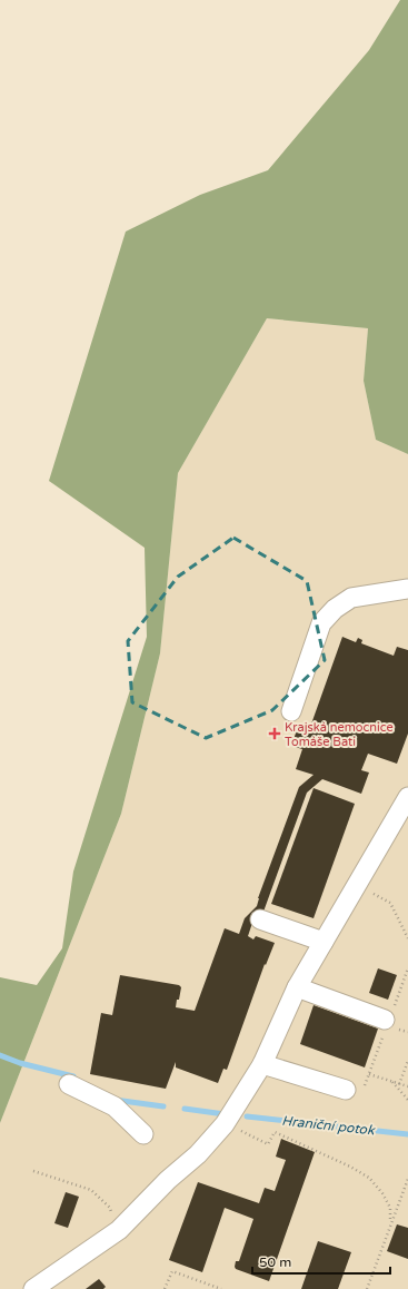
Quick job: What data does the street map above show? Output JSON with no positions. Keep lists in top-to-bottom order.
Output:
{
  "water": ["Hraniční potok"],
  "places": {
    "health": ["Krajská nemocnice Tomáše Bati"]
  },
  "scale_bar": "50 m"
}
